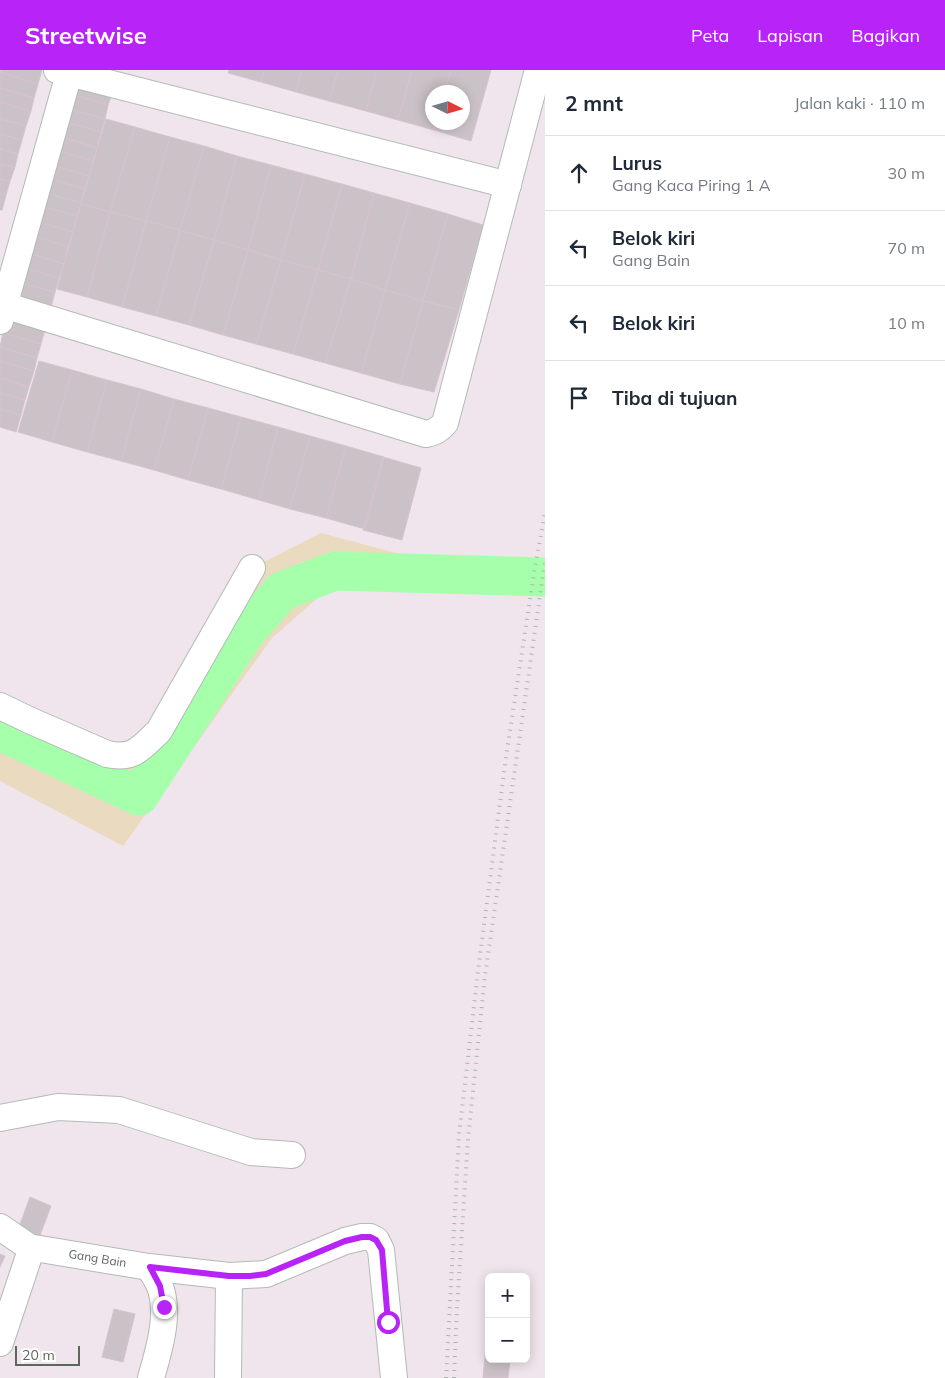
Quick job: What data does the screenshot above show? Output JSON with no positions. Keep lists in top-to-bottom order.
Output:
{
  "streets": {
    "street": ["Gang Bain"]
  },
  "scale_bar": "20 m",
  "north": "right",
  "page": {
    "header": "Streetwise",
    "nav": ["Peta", "Lapisan", "Bagikan"],
    "heading": ["2 mnt", "Jalan kaki · 110 m"],
    "list": [
      ["Lurus", "Gang Kaca Piring 1 A", "30 m"],
      ["Belok kiri", "Gang Bain", "70 m"],
      ["Belok kiri", "10 m"],
      "Tiba di tujuan"
    ],
    "map_buttons": ["+", "−"],
    "scale": "20 m"
  }
}
